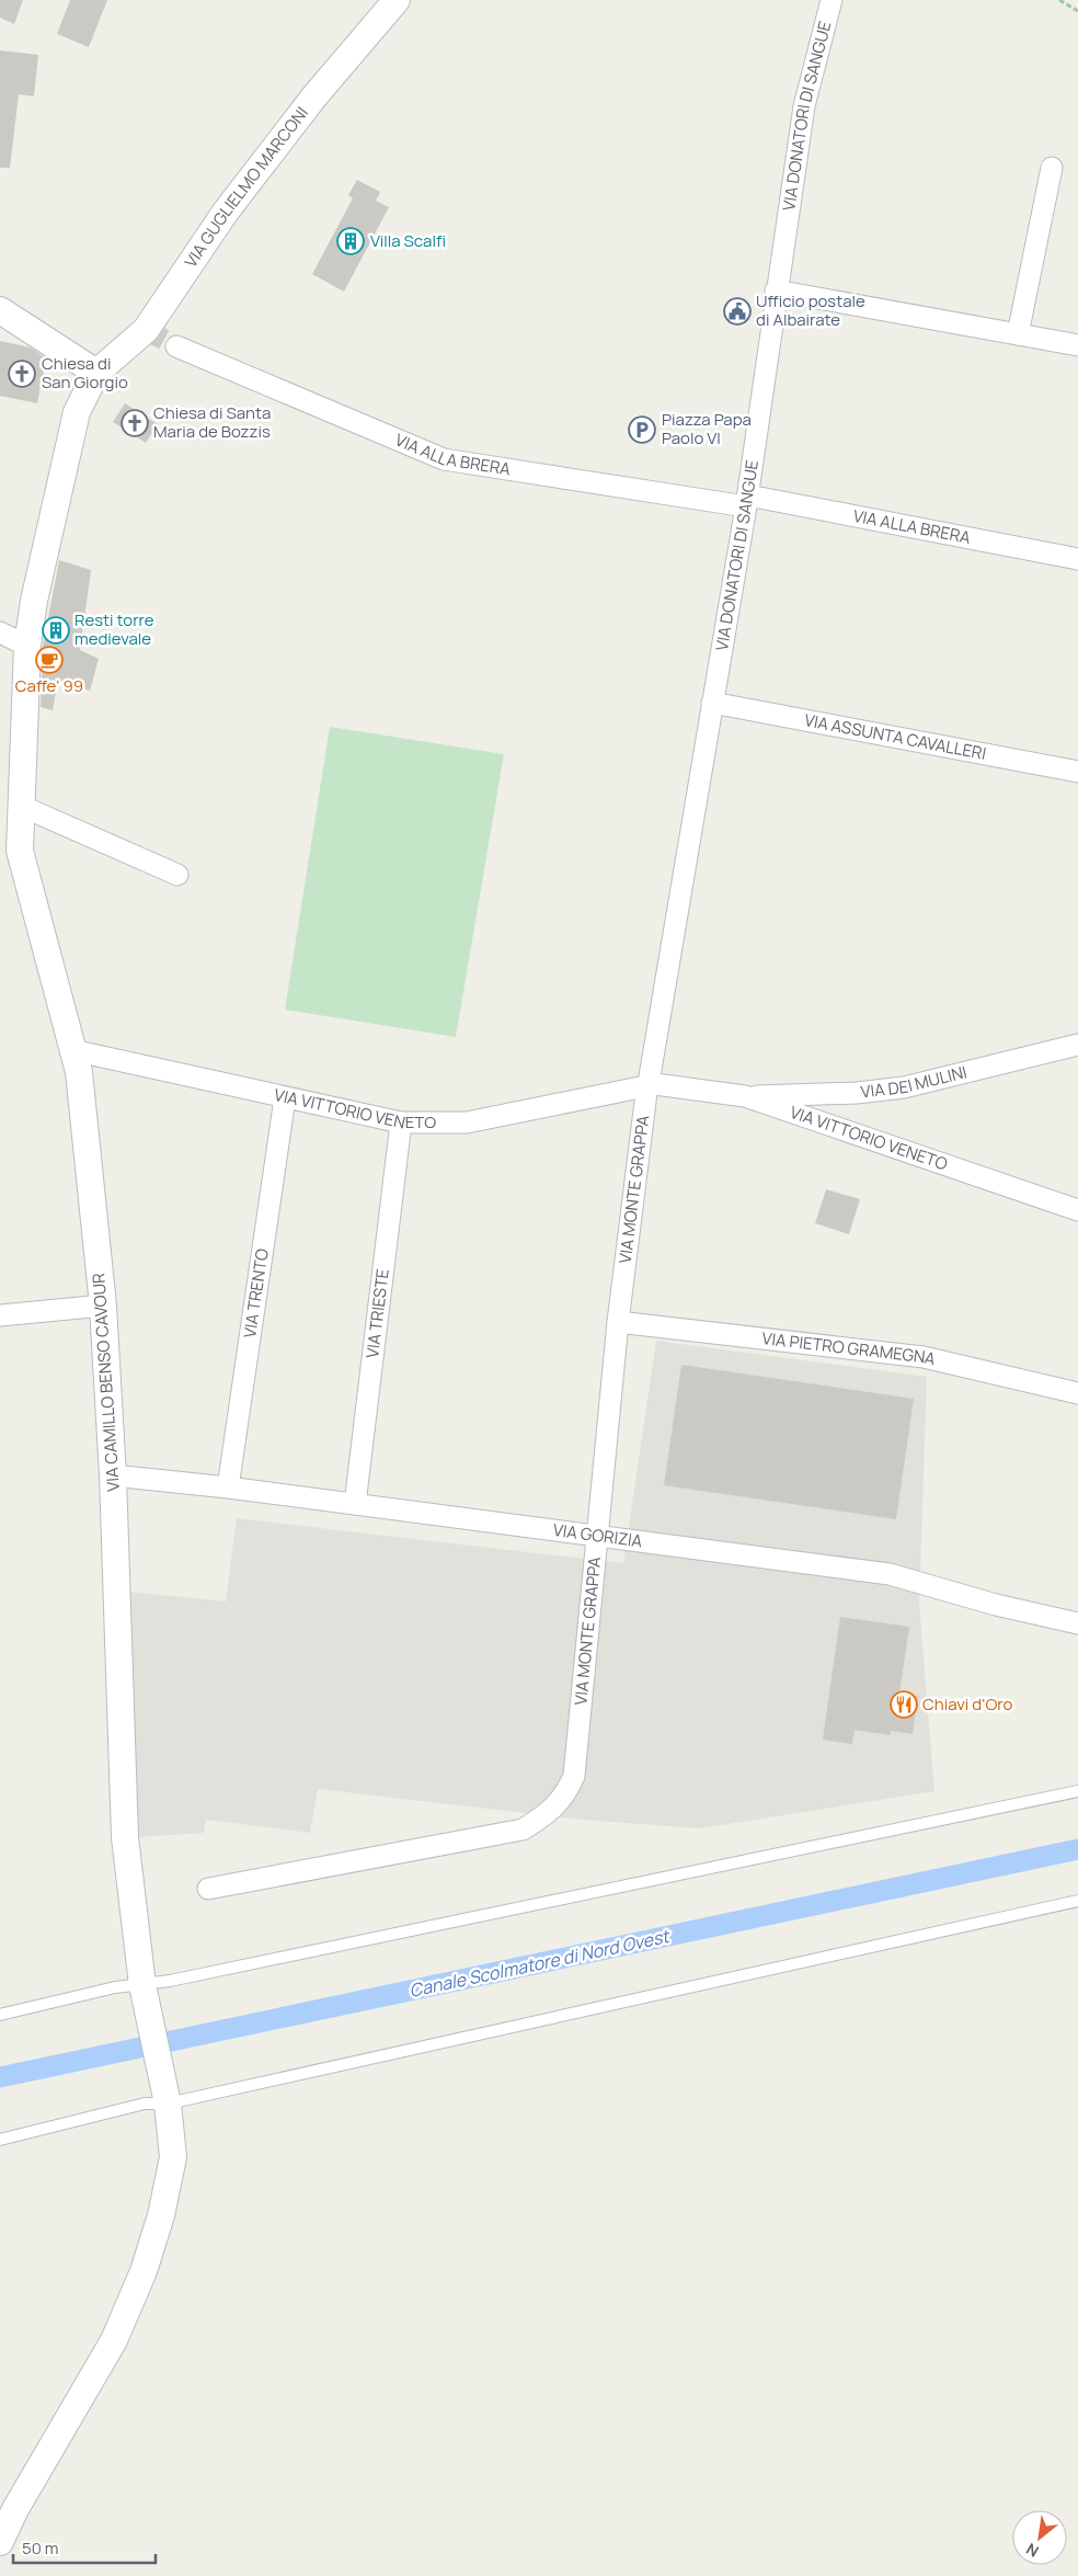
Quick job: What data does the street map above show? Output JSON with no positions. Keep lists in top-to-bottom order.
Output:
{
  "streets": {
    "street": [
      "VIA DONATORI DI SANGUE",
      "VIA GUGLIELMO MARCONI",
      "VIA ALLA BRERA",
      "VIA ASSUNTA CAVALLERI",
      "VIA DEI MULINI",
      "VIA VITTORIO VENETO",
      "VIA MONTE GRAPPA",
      "VIA TRENTO",
      "VIA TRIESTE",
      "VIA PIETRO GRAMEGNA",
      "VIA CAMILLO BENSO CAVOUR",
      "VIA GORIZIA"
    ]
  },
  "crossings": [
    ["VIA DONATORI DI SANGUE", "VIA ALLA BRERA"],
    ["VIA DONATORI DI SANGUE", "VIA ASSUNTA CAVALLERI"],
    ["VIA DONATORI DI SANGUE", "VIA VITTORIO VENETO"],
    ["VIA DONATORI DI SANGUE", "VIA MONTE GRAPPA"],
    ["VIA GUGLIELMO MARCONI", "VIA CAMILLO BENSO CAVOUR"],
    ["VIA DEI MULINI", "VIA VITTORIO VENETO"],
    ["VIA VITTORIO VENETO", "VIA MONTE GRAPPA"],
    ["VIA VITTORIO VENETO", "VIA TRENTO"],
    ["VIA VITTORIO VENETO", "VIA TRIESTE"],
    ["VIA VITTORIO VENETO", "VIA CAMILLO BENSO CAVOUR"],
    ["VIA MONTE GRAPPA", "VIA PIETRO GRAMEGNA"],
    ["VIA MONTE GRAPPA", "VIA GORIZIA"],
    ["VIA TRENTO", "VIA GORIZIA"],
    ["VIA TRIESTE", "VIA GORIZIA"],
    ["VIA CAMILLO BENSO CAVOUR", "VIA GORIZIA"]
  ],
  "water": ["Canale Scolmatore di Nord Ovest"],
  "places": {
    "building": ["Villa Scalfi", "Resti torre medievale"],
    "public building": ["Ufficio postale di Albairate"],
    "church": ["Chiesa di San Giorgio", "Chiesa di Santa Maria de Bozzis"],
    "parking": ["Piazza Papa Paolo VI"],
    "cafe": ["Caffe' 99"],
    "restaurant": ["Chiavi d'Oro"]
  },
  "scale_bar": "50 m",
  "north": "bottom left"
}
